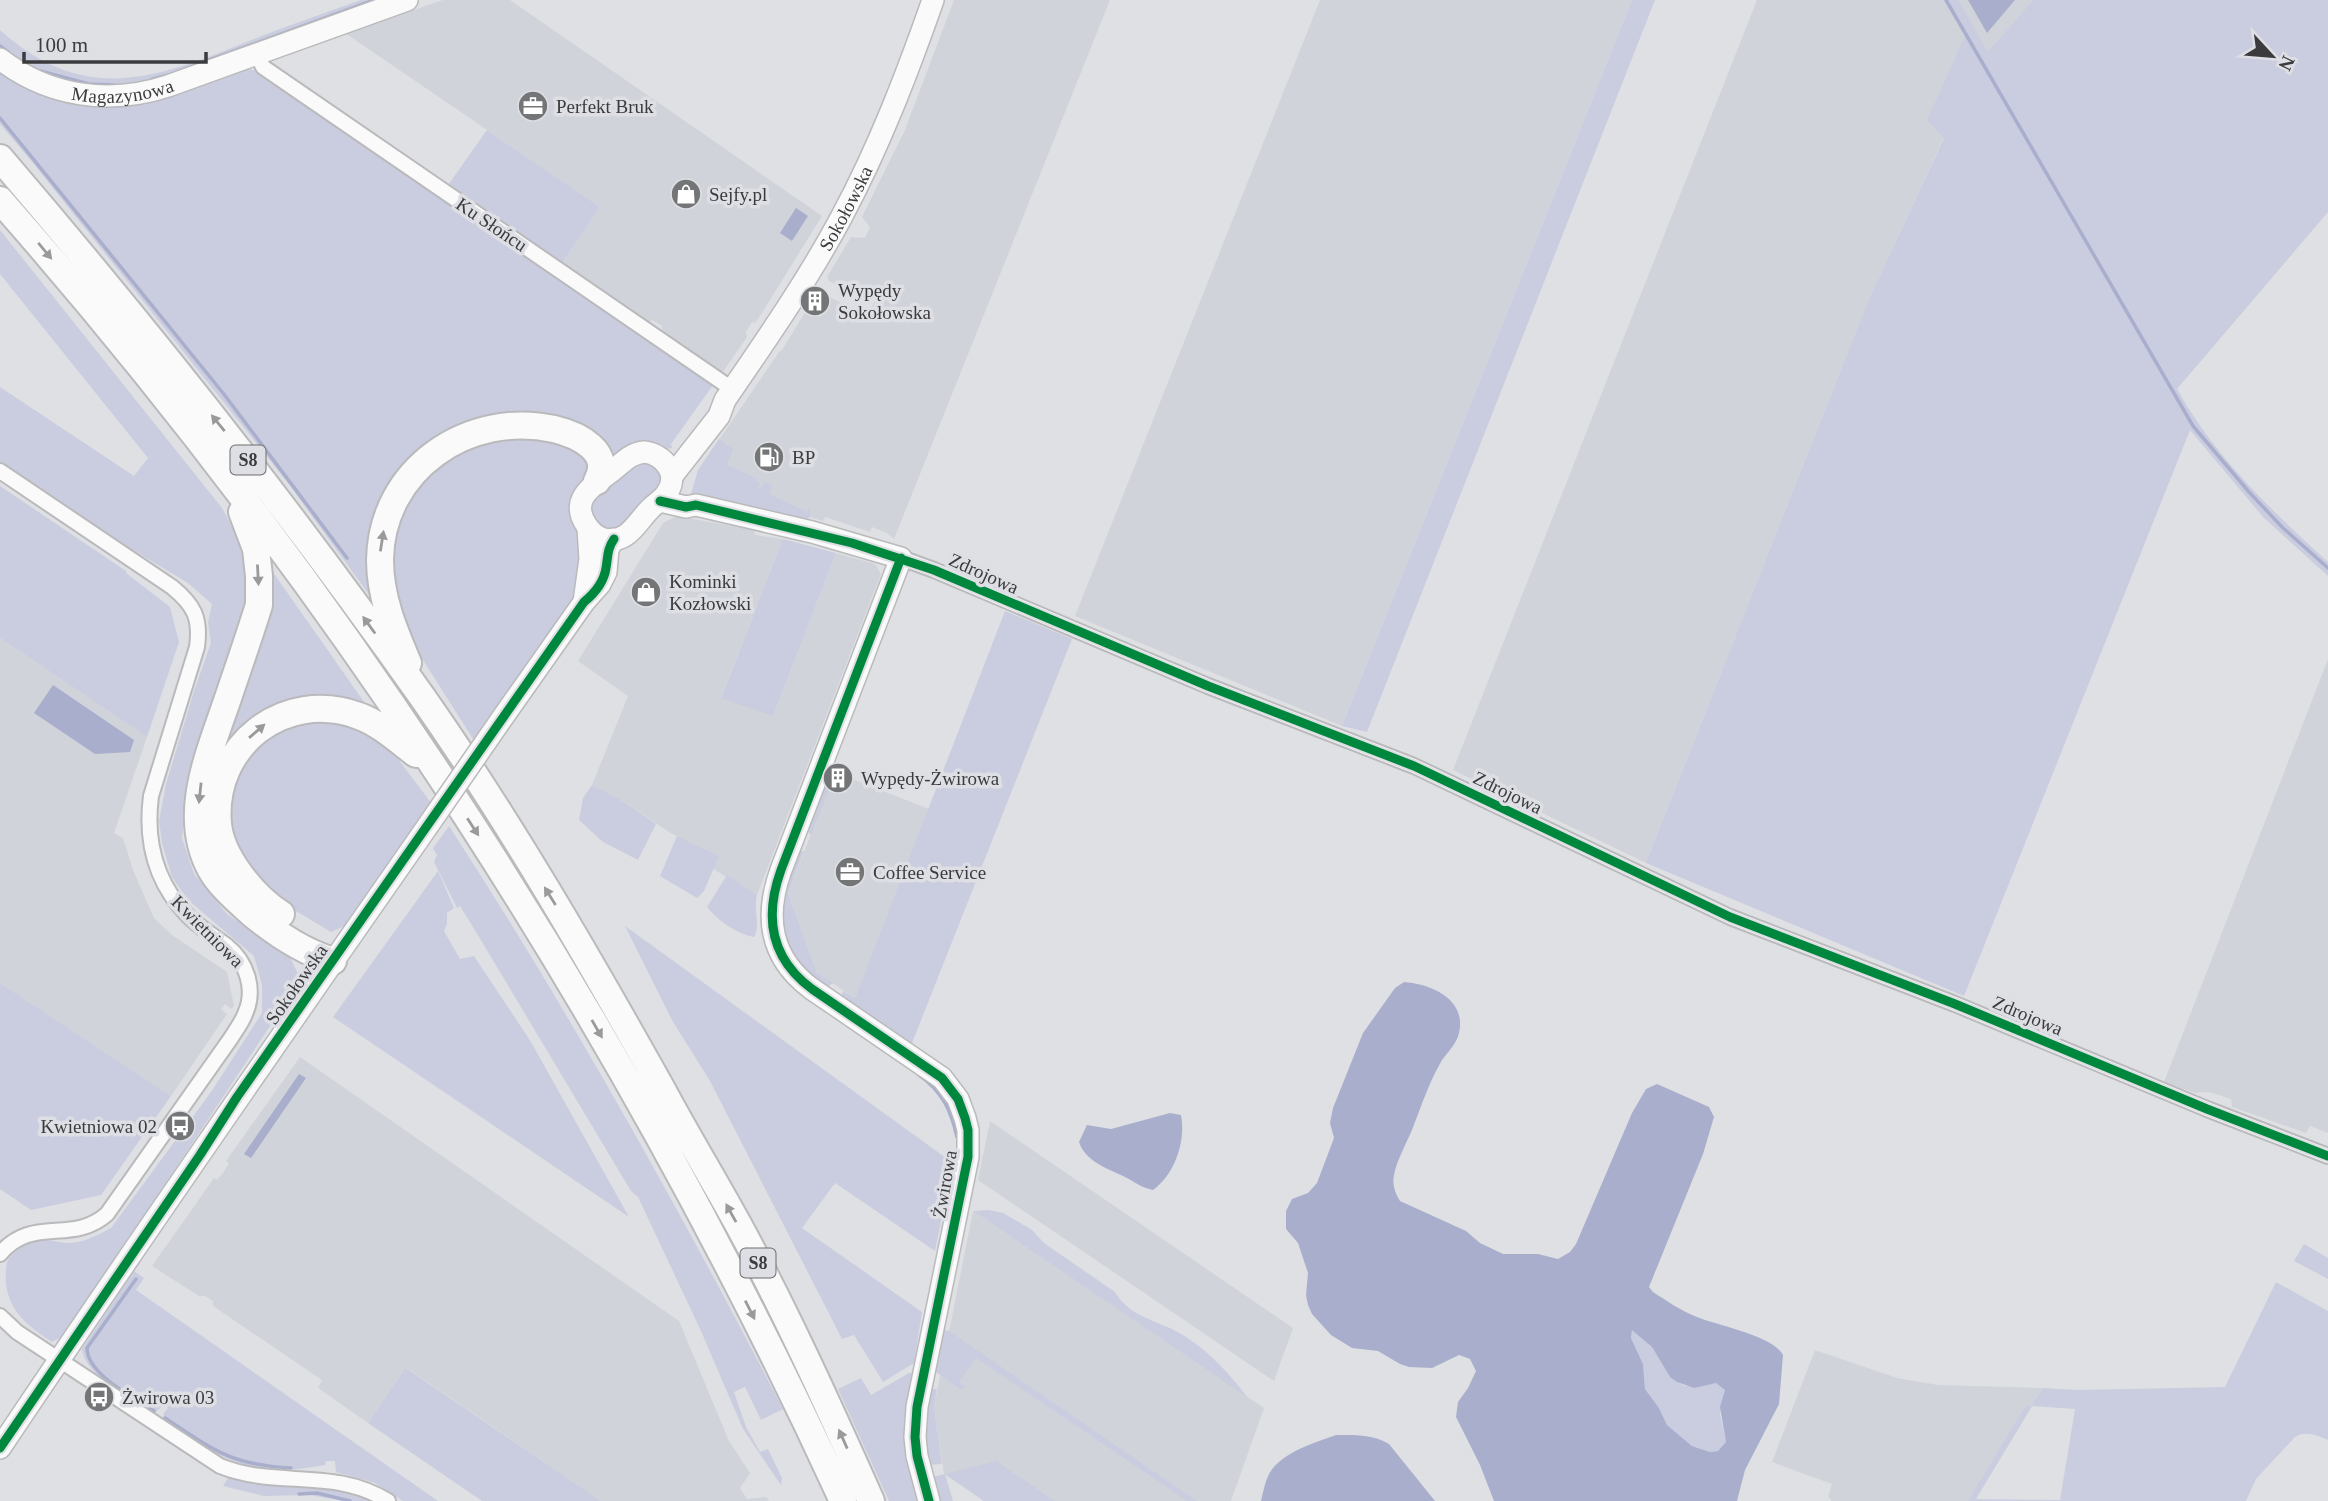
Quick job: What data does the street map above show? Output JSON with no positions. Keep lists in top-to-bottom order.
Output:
{
  "streets": {
    "highway": ["S8"],
    "street": [
      "Magazynowa",
      "Sokołowska",
      "Ku Słońcu",
      "Zdrojowa",
      "Kwietniowa",
      "Żwirowa"
    ]
  },
  "crossings": [
    ["Magazynowa", "Ku Słońcu"],
    ["Sokołowska", "Ku Słońcu"],
    ["Sokołowska", "Zdrojowa"],
    ["Zdrojowa", "Żwirowa"]
  ],
  "places": {
    "office": ["Perfekt Bruk", "Coffee Service"],
    "shop": ["Sejfy.pl", "Kominki Kozłowski"],
    "building": ["Wypędy Sokołowska", "Wypędy-Żwirowa"],
    "fuel station": ["BP"],
    "bus stop": ["Kwietniowa 02", "Żwirowa 03"]
  },
  "scale_bar": "100 m",
  "north": "bottom right"
}
